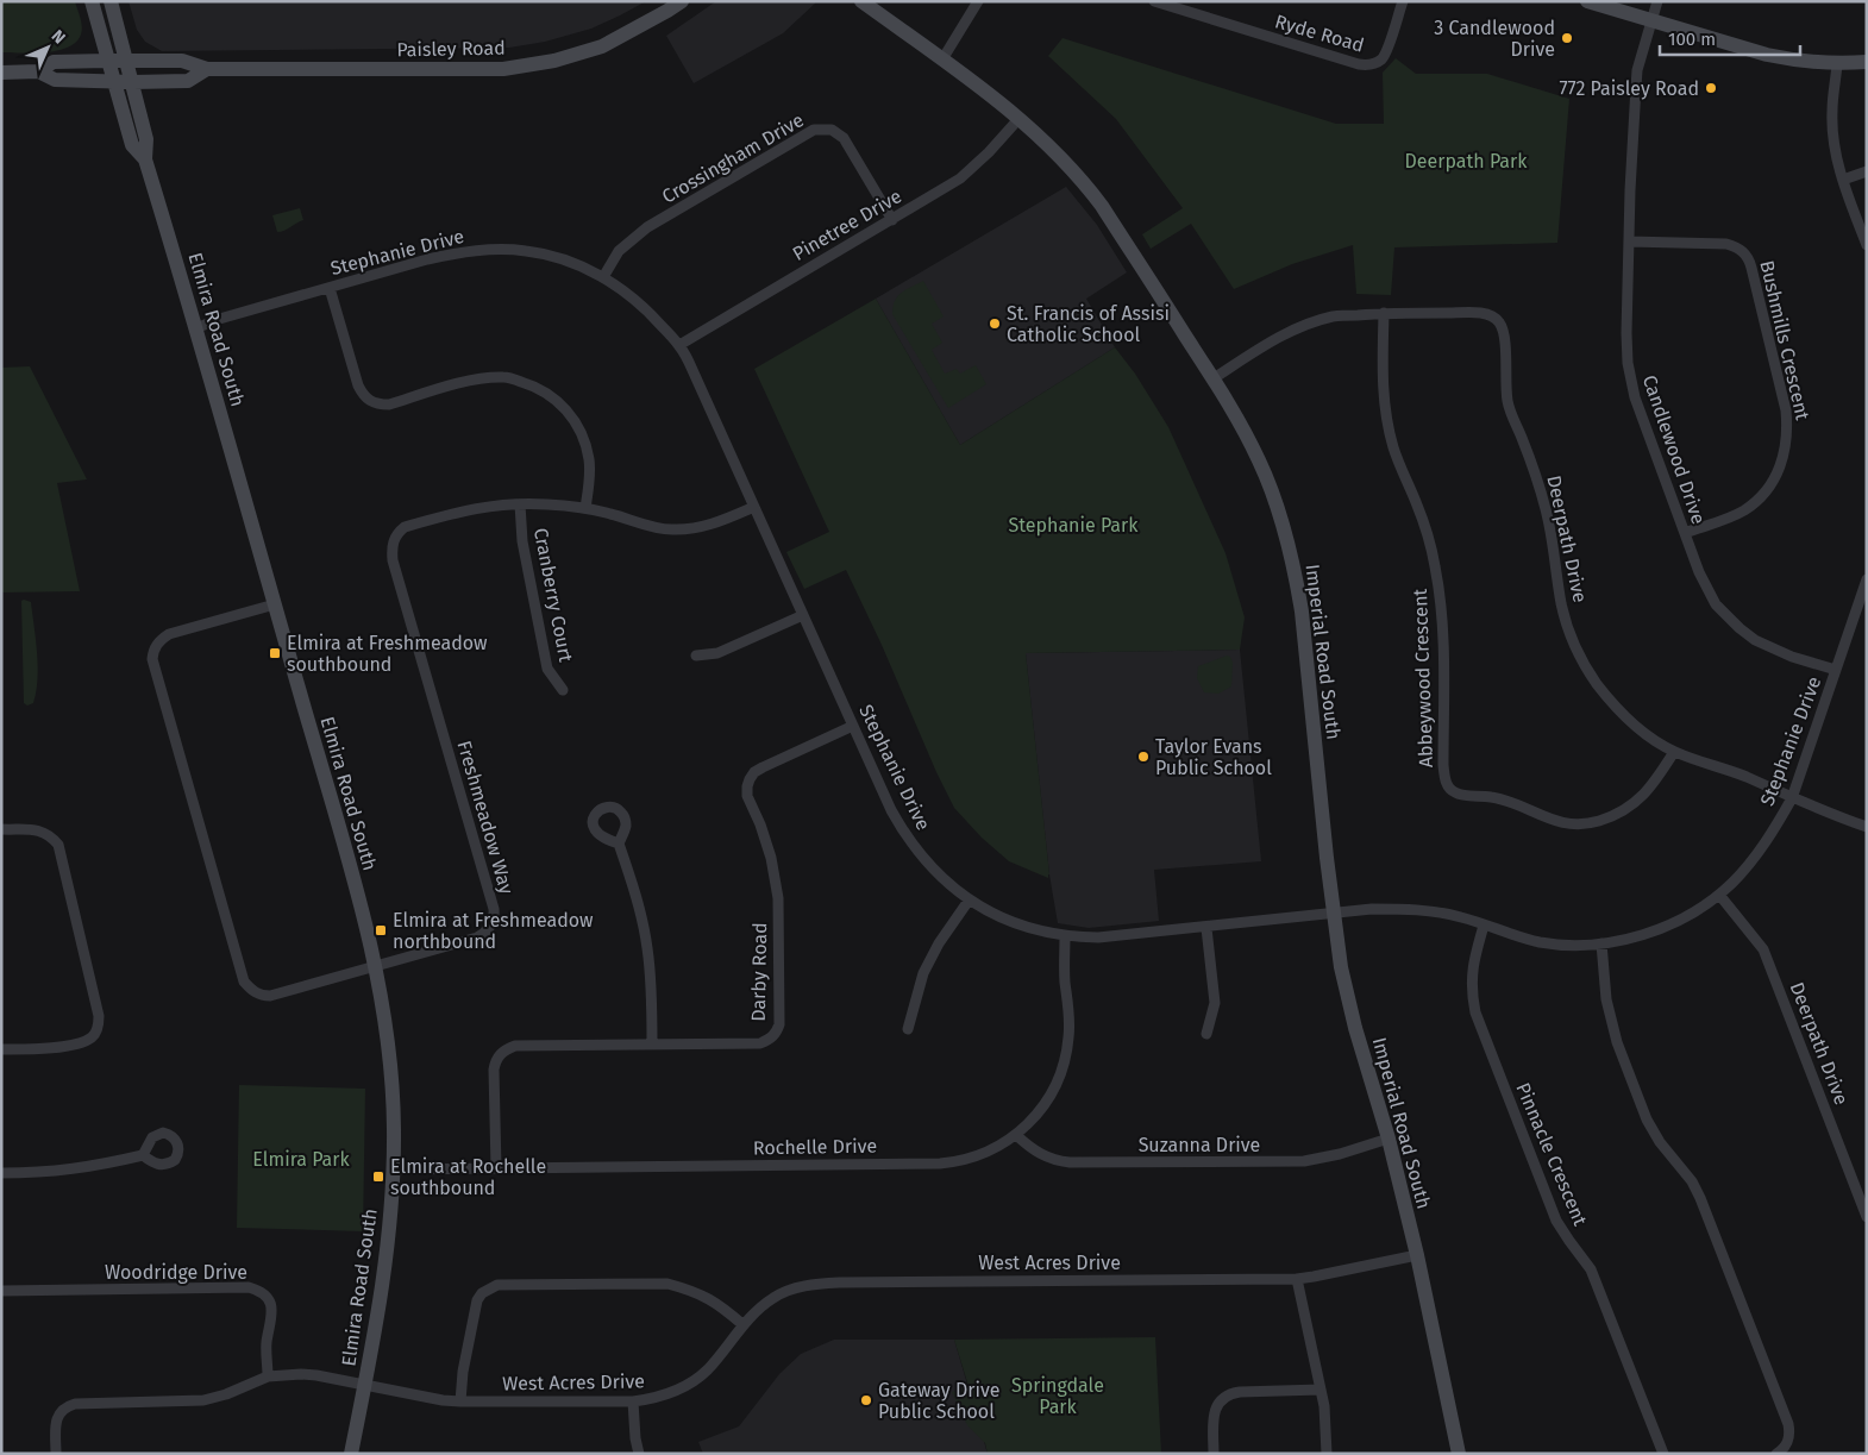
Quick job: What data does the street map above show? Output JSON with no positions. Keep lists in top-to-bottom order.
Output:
{
  "streets": {
    "street": [
      "Ryde Road",
      "Paisley Road",
      "Crossingham Drive",
      "Pinetree Drive",
      "Stephanie Drive",
      "Elmira Road South",
      "Bushmills Crescent",
      "Candlewood Drive",
      "Deerpath Drive",
      "Cranberry Court",
      "Imperial Road South",
      "Abbeywood Crescent",
      "Freshmeadow Way",
      "Darby Road",
      "Suzanna Drive",
      "Rochelle Drive",
      "Pinnacle Crescent",
      "West Acres Drive",
      "Woodridge Drive"
    ]
  },
  "crossings": [
    ["Paisley Road", "Elmira Road South"],
    ["Crossingham Drive", "Pinetree Drive"],
    ["Crossingham Drive", "Stephanie Drive"],
    ["Pinetree Drive", "Stephanie Drive"],
    ["Pinetree Drive", "Imperial Road South"],
    ["Stephanie Drive", "Elmira Road South"],
    ["Stephanie Drive", "Candlewood Drive"],
    ["Stephanie Drive", "Deerpath Drive"],
    ["Stephanie Drive", "Imperial Road South"],
    ["Stephanie Drive", "Freshmeadow Way"],
    ["Stephanie Drive", "Darby Road"],
    ["Stephanie Drive", "Rochelle Drive"],
    ["Stephanie Drive", "Pinnacle Crescent"],
    ["Elmira Road South", "Freshmeadow Way"],
    ["Elmira Road South", "Rochelle Drive"],
    ["Elmira Road South", "West Acres Drive"],
    ["Bushmills Crescent", "Candlewood Drive"],
    ["Deerpath Drive", "Imperial Road South"],
    ["Deerpath Drive", "Abbeywood Crescent"],
    ["Cranberry Court", "Freshmeadow Way"],
    ["Imperial Road South", "Suzanna Drive"],
    ["Imperial Road South", "West Acres Drive"],
    ["Darby Road", "Rochelle Drive"],
    ["Suzanna Drive", "Rochelle Drive"],
    ["West Acres Drive", "Woodridge Drive"]
  ],
  "parks": [
    "Deerpath Park",
    "Stephanie Park",
    "Elmira Park",
    "Springdale Park"
  ],
  "places": {
    "other": [
      "3 Candlewood Drive",
      "772 Paisley Road",
      "St. Francis of Assisi Catholic School",
      "Taylor Evans Public School",
      "Gateway Drive Public School"
    ],
    "transit": ["Elmira at Freshmeadow southbound", "Elmira at Freshmeadow northbound", "Elmira at Rochelle southbound"]
  },
  "scale_bar": "100 m",
  "north": "top right"
}
